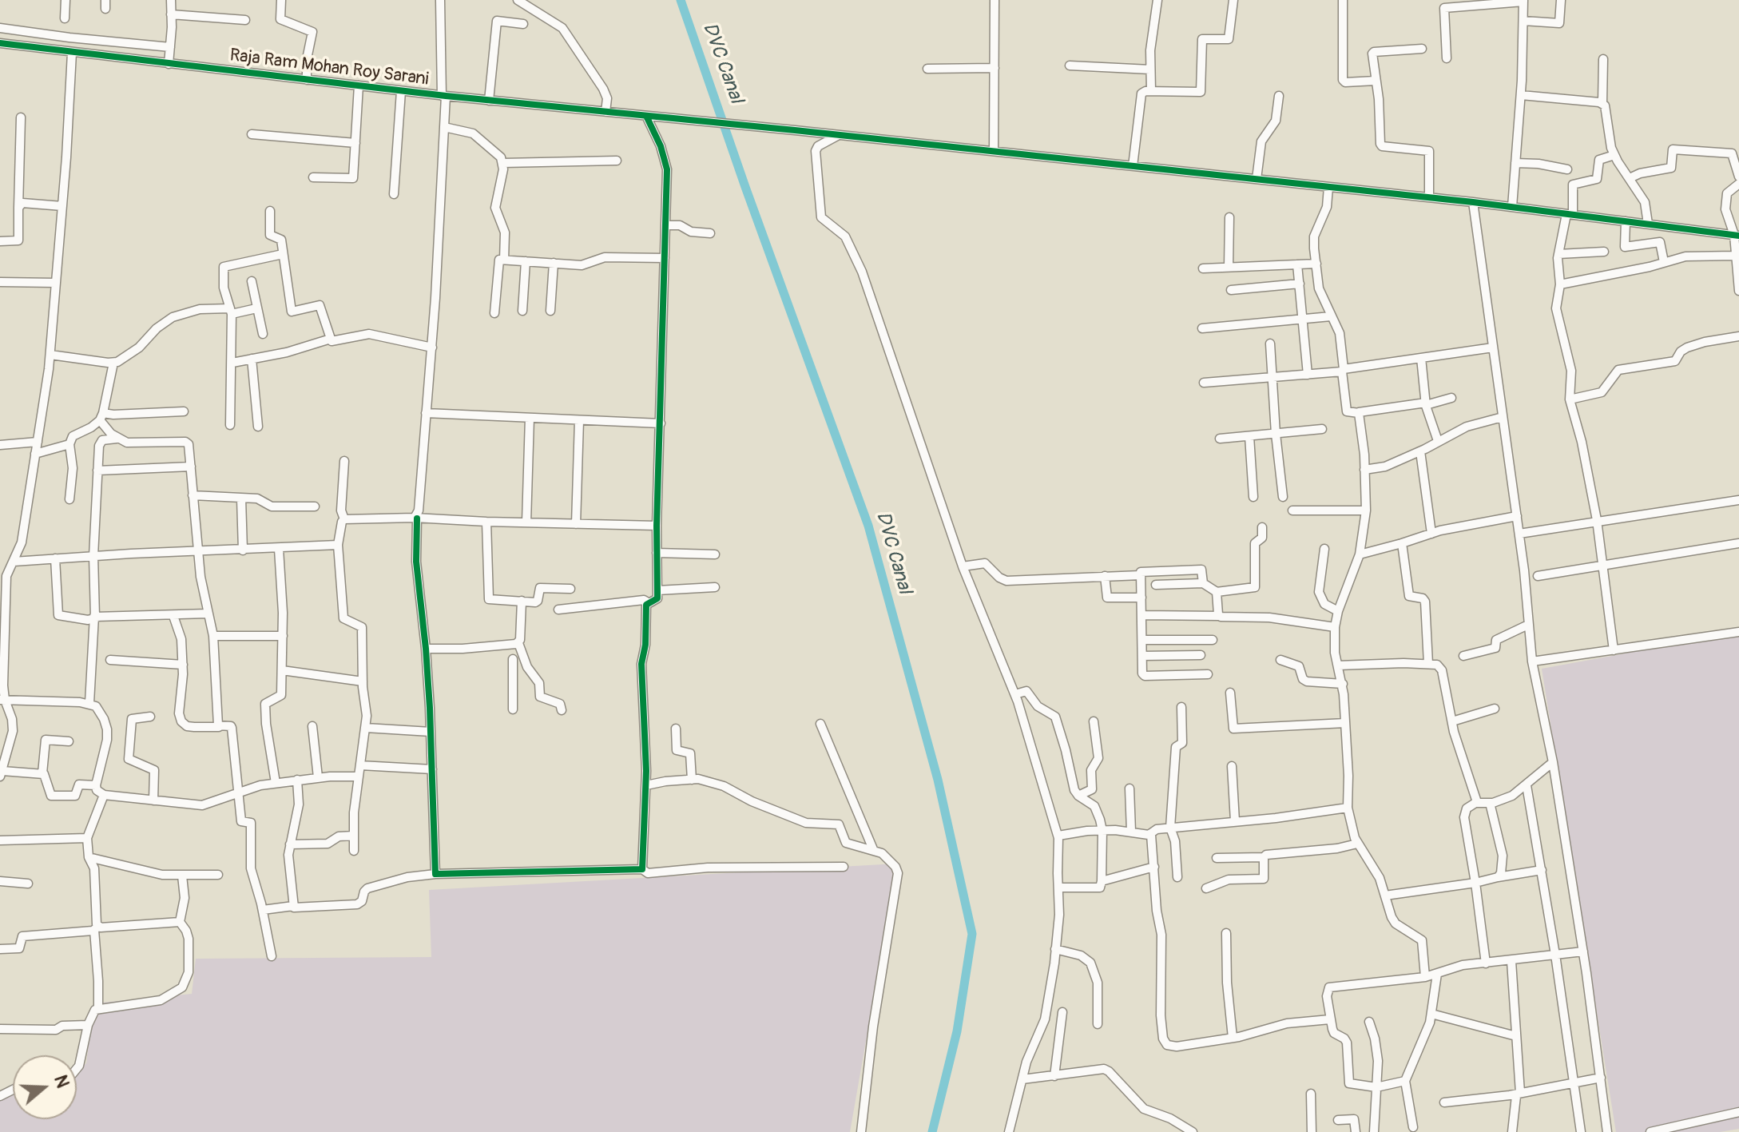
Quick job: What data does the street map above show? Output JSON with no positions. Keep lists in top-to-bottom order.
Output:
{
  "streets": {
    "street": ["Raja Ram Mohan Roy Sarani"]
  },
  "water": ["DVC Canal"],
  "north": "right"
}
